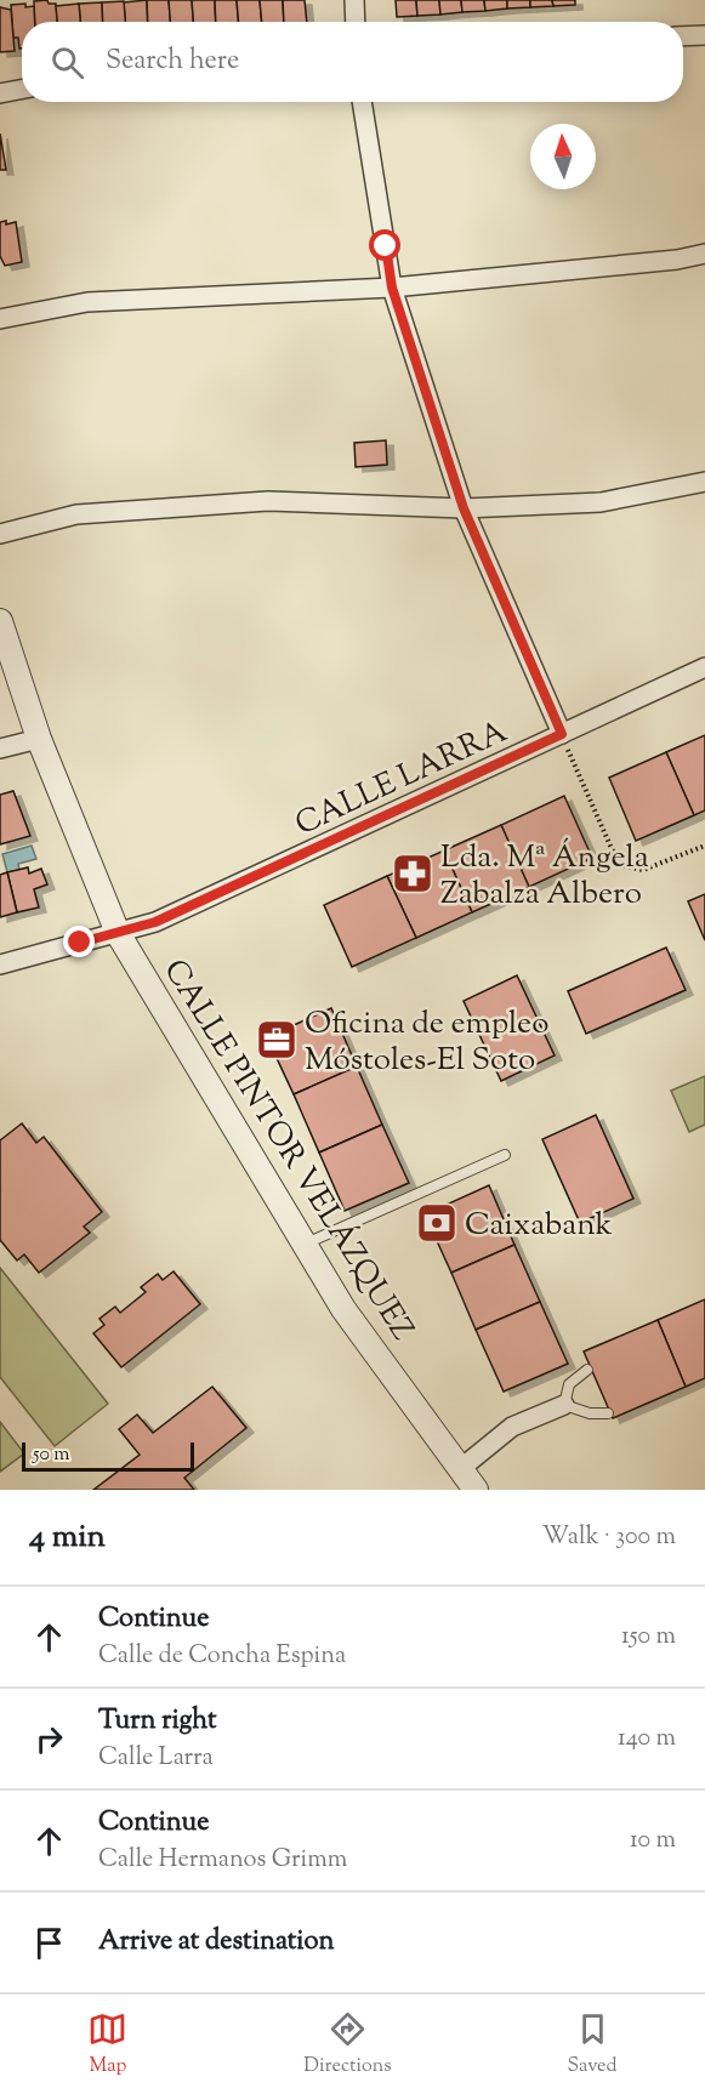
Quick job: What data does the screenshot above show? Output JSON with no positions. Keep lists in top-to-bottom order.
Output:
{
  "streets": {
    "street": ["CALLE LARRA", "CALLE PINTOR VELÁZQUEZ"]
  },
  "crossings": [
    ["CALLE LARRA", "CALLE PINTOR VELÁZQUEZ"]
  ],
  "places": {
    "pharmacy": ["Lda. Mª Ángela Zabalza Albero"],
    "office": ["Oficina de empleo Móstoles-El Soto"],
    "bank": ["Caixabank"]
  },
  "scale_bar": "50 m",
  "north": "top",
  "page": {
    "search": "Search here",
    "scale": "50 m",
    "heading": ["4 min", "Walk · 300 m"],
    "list": [
      ["Continue", "Calle de Concha Espina", "150 m"],
      ["Turn right", "Calle Larra", "140 m"],
      ["Continue", "Calle Hermanos Grimm", "10 m"],
      "Arrive at destination"
    ],
    "nav": ["Map", "Directions", "Saved"]
  }
}
